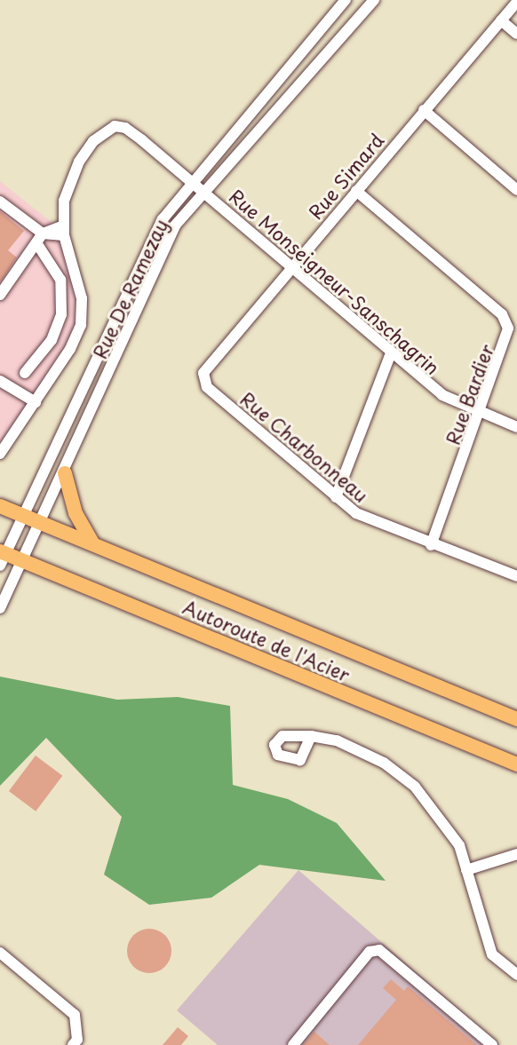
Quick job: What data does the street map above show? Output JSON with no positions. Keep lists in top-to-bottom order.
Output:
{
  "streets": {
    "highway": ["Autoroute de l'Acier"],
    "street": [
      "Rue Simard",
      "Rue Monseigneur-Sanschagrin",
      "Rue De Ramezay",
      "Rue Bardier",
      "Rue Charbonneau"
    ]
  },
  "crossings": [
    ["Rue Simard", "Rue Monseigneur-Sanschagrin"],
    ["Rue Simard", "Rue Bardier"],
    ["Rue Simard", "Rue Charbonneau"],
    ["Rue Monseigneur-Sanschagrin", "Rue De Ramezay"],
    ["Rue Monseigneur-Sanschagrin", "Rue Bardier"],
    ["Rue De Ramezay", "Autoroute de l'Acier"],
    ["Rue Bardier", "Rue Charbonneau"]
  ]
}
